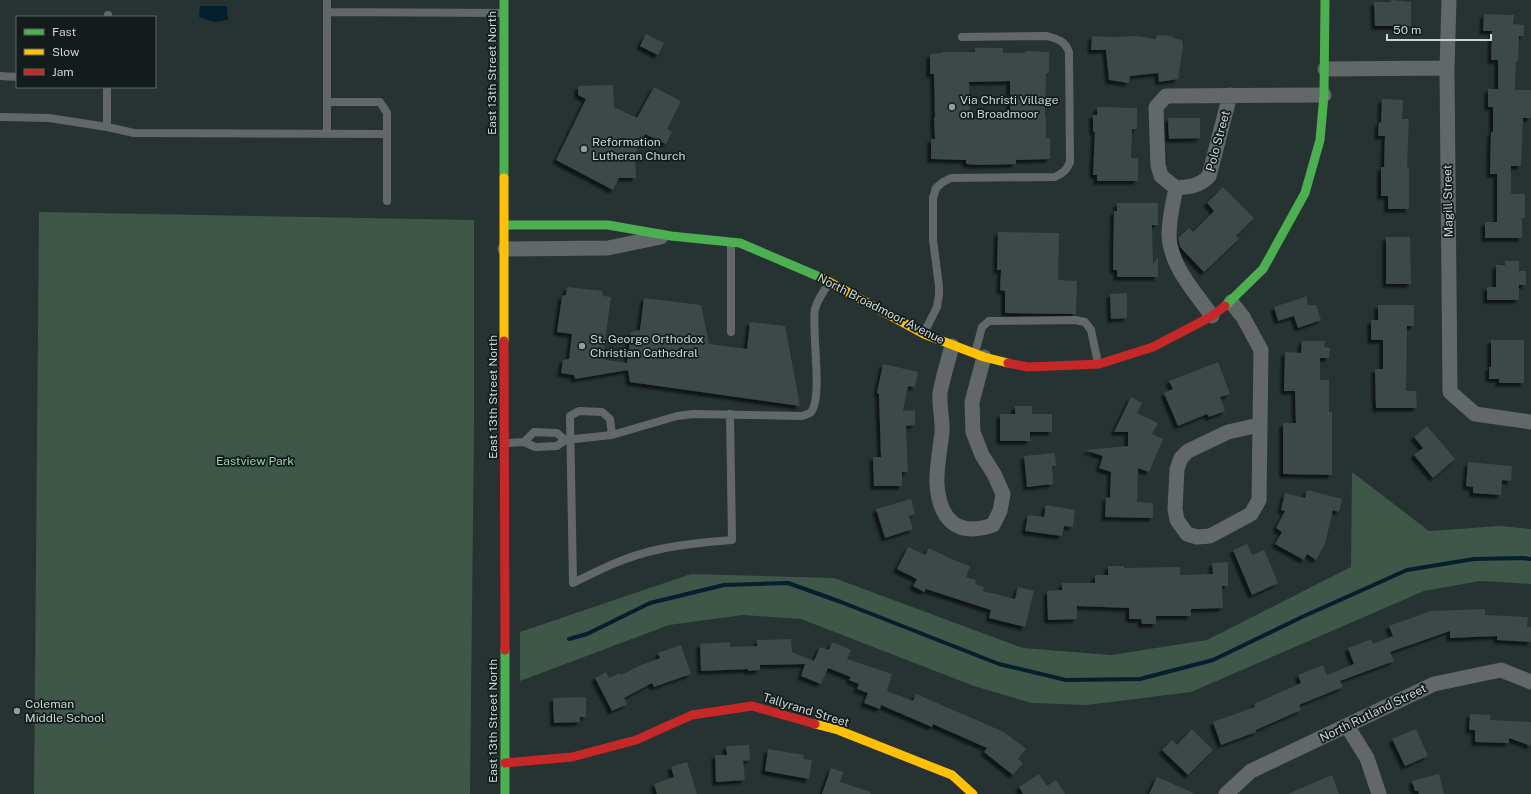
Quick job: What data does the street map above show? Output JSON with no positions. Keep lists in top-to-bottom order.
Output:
{
  "streets": {
    "street": [
      "East 13th Street North",
      "Polo Street",
      "Magill Street",
      "North Broadmoor Avenue",
      "Tallyrand Street",
      "North Rutland Street"
    ]
  },
  "crossings": [
    ["East 13th Street North", "North Broadmoor Avenue"],
    ["East 13th Street North", "Tallyrand Street"],
    ["Polo Street", "North Broadmoor Avenue"]
  ],
  "parks": ["Eastview Park"],
  "places": [
    "Via Christi Village on Broadmoor",
    "Reformation Lutheran Church",
    "St. George Orthodox Christian Cathedral",
    "Coleman Middle School"
  ],
  "legend": ["Fast", "Slow", "Jam"],
  "scale_bar": "50 m"
}
